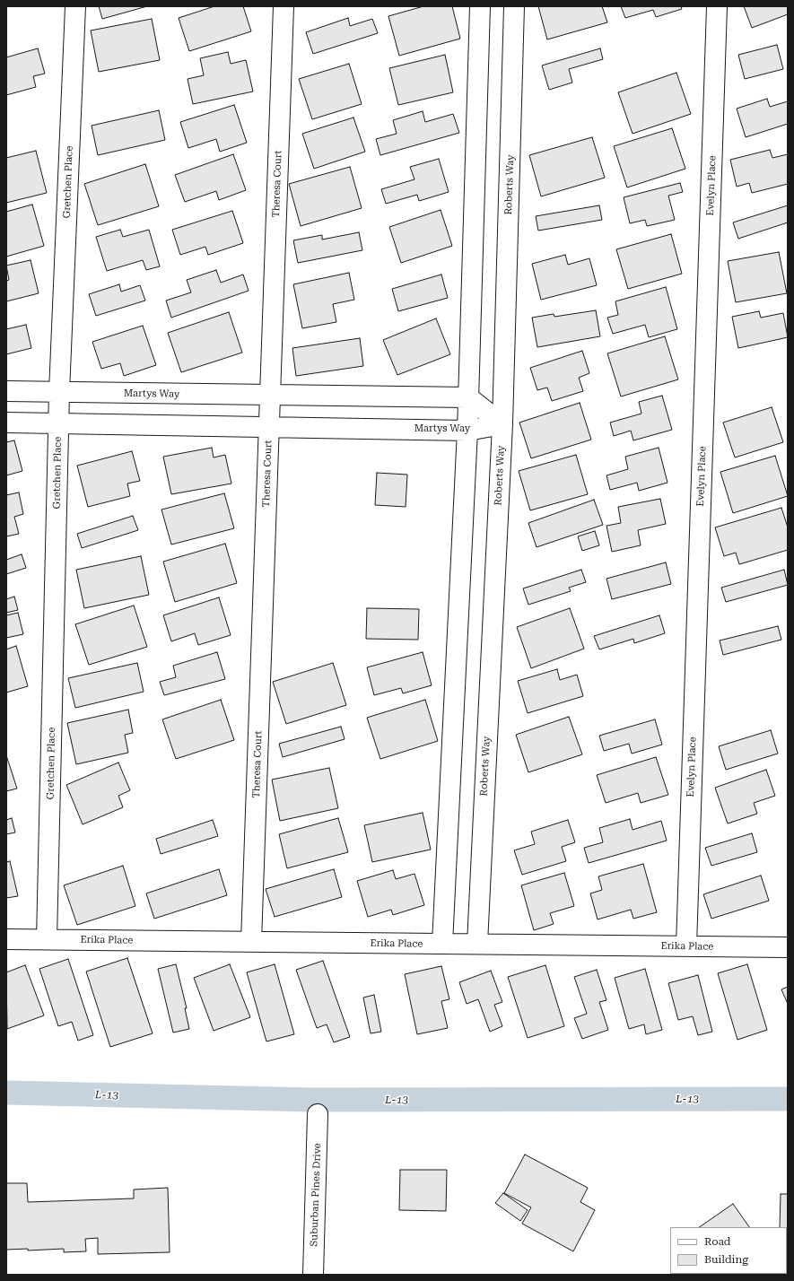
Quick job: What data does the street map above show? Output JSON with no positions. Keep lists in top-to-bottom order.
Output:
{
  "streets": {
    "street": [
      "Gretchen Place",
      "Theresa Court",
      "Roberts Way",
      "Evelyn Place",
      "Martys Way",
      "Erika Place",
      "Suburban Pines Drive"
    ]
  },
  "crossings": [
    ["Gretchen Place", "Martys Way"],
    ["Gretchen Place", "Erika Place"],
    ["Theresa Court", "Martys Way"],
    ["Theresa Court", "Erika Place"],
    ["Roberts Way", "Martys Way"],
    ["Roberts Way", "Erika Place"],
    ["Evelyn Place", "Erika Place"]
  ],
  "water": ["L-13"],
  "legend": ["Road", "Building"]
}
